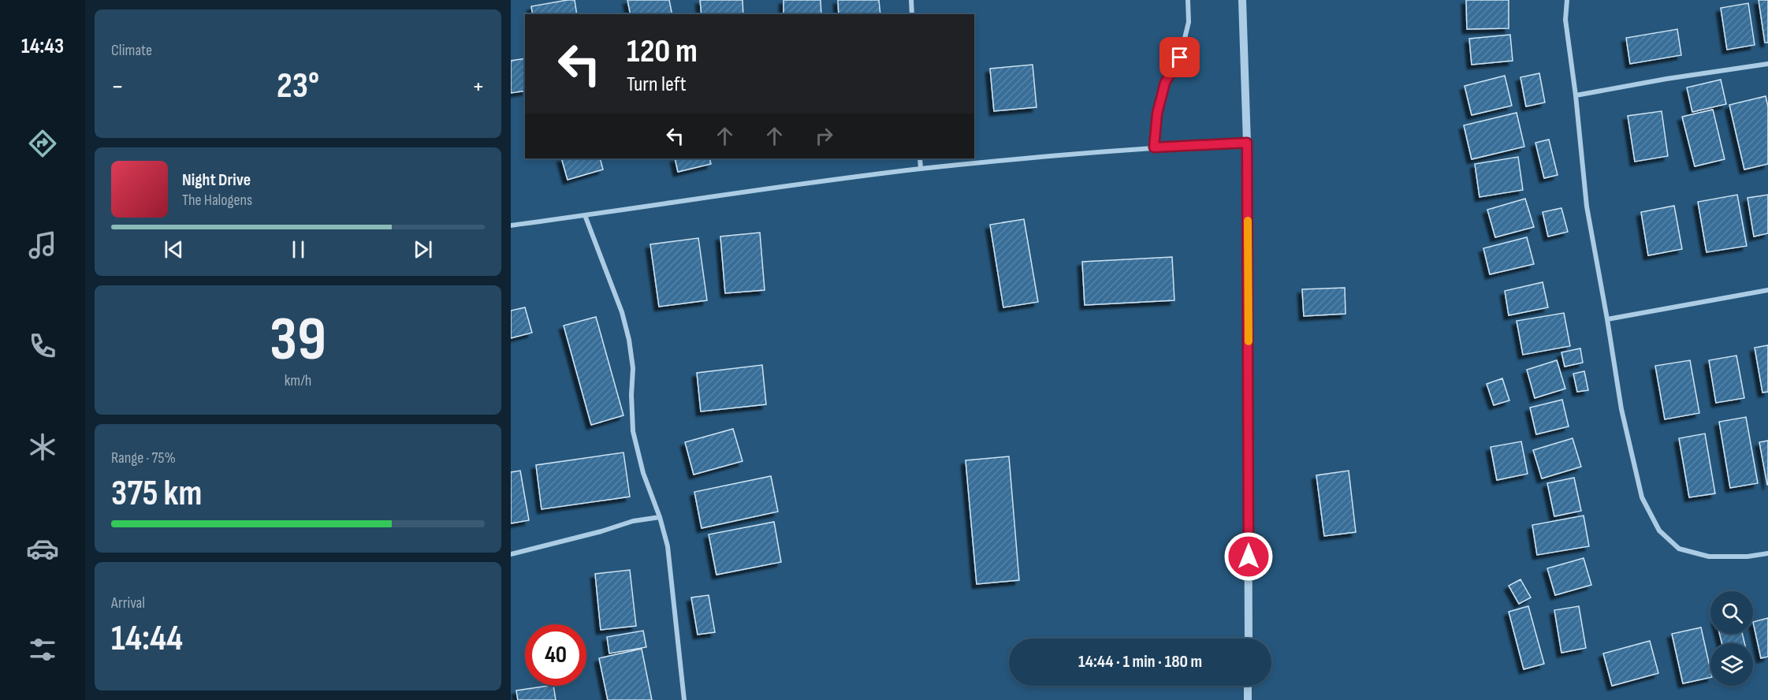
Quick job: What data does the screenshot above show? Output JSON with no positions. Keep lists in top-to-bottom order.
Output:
{
  "page": {
    "tabs": "14:43",
    "tile": [
      "Climate",
      ["39", "km/h"],
      ["Range · 75%", "375 km"],
      ["Arrival", "14:44"]
    ],
    "turn": ["120 m", "Turn left"],
    "heat": ["−", "23°", "+"],
    "song": ["Night Drive", "The Halogens"],
    "limit": "40",
    "trip": "14:44 · 1 min · 180 m"
  }
}
